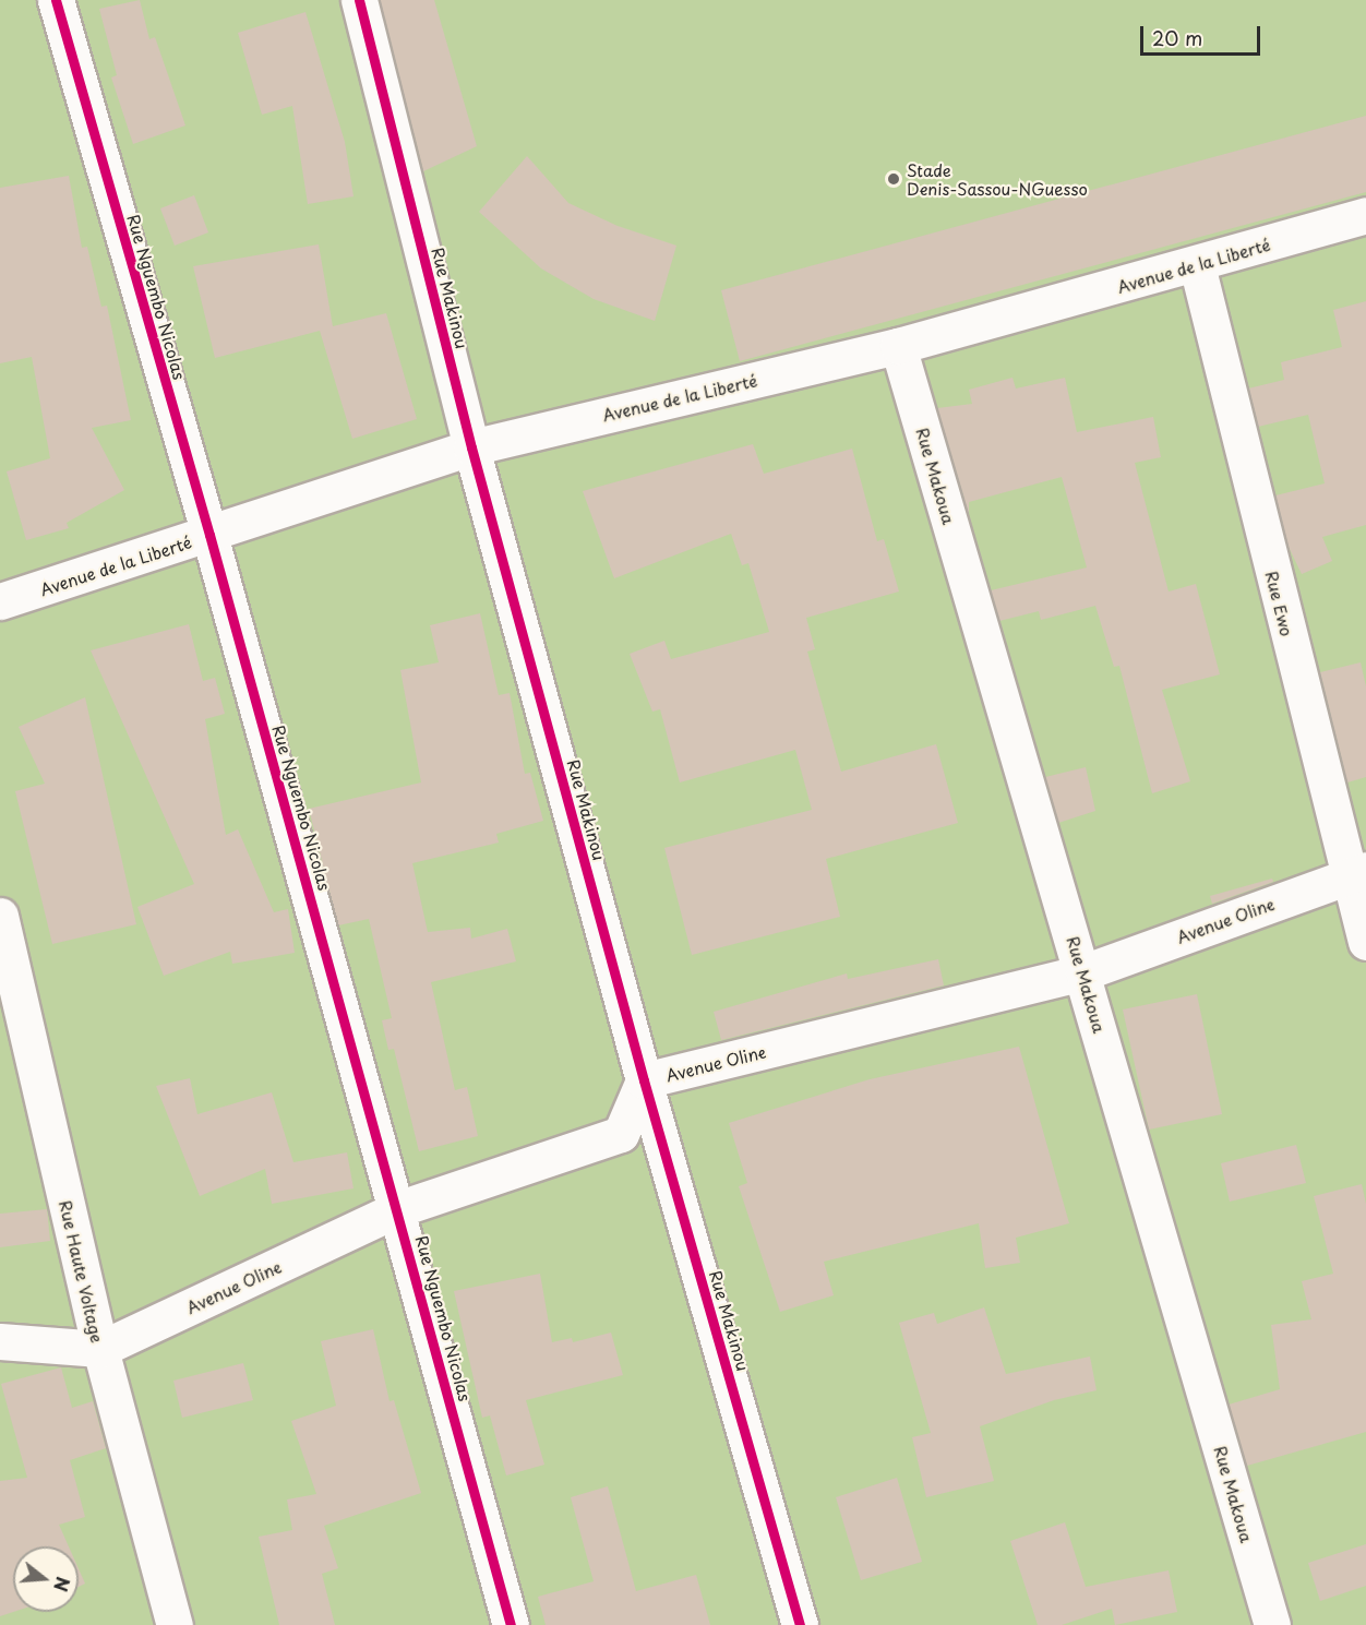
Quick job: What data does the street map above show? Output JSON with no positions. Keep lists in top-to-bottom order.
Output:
{
  "streets": {
    "street": [
      "Avenue de la Liberté",
      "Rue Nguembo Nicolas",
      "Rue Makinou",
      "Rue Makoua",
      "Rue Ewo",
      "Avenue Oline",
      "Rue Haute Voltage"
    ]
  },
  "crossings": [
    ["Avenue de la Liberté", "Rue Nguembo Nicolas"],
    ["Avenue de la Liberté", "Rue Makinou"],
    ["Avenue de la Liberté", "Rue Makoua"],
    ["Avenue de la Liberté", "Rue Ewo"],
    ["Rue Nguembo Nicolas", "Avenue Oline"],
    ["Rue Makinou", "Avenue Oline"],
    ["Rue Makoua", "Avenue Oline"],
    ["Rue Ewo", "Avenue Oline"],
    ["Avenue Oline", "Rue Haute Voltage"]
  ],
  "places": ["Stade Denis-Sassou-NGuesso"],
  "scale_bar": "20 m",
  "north": "right"
}
